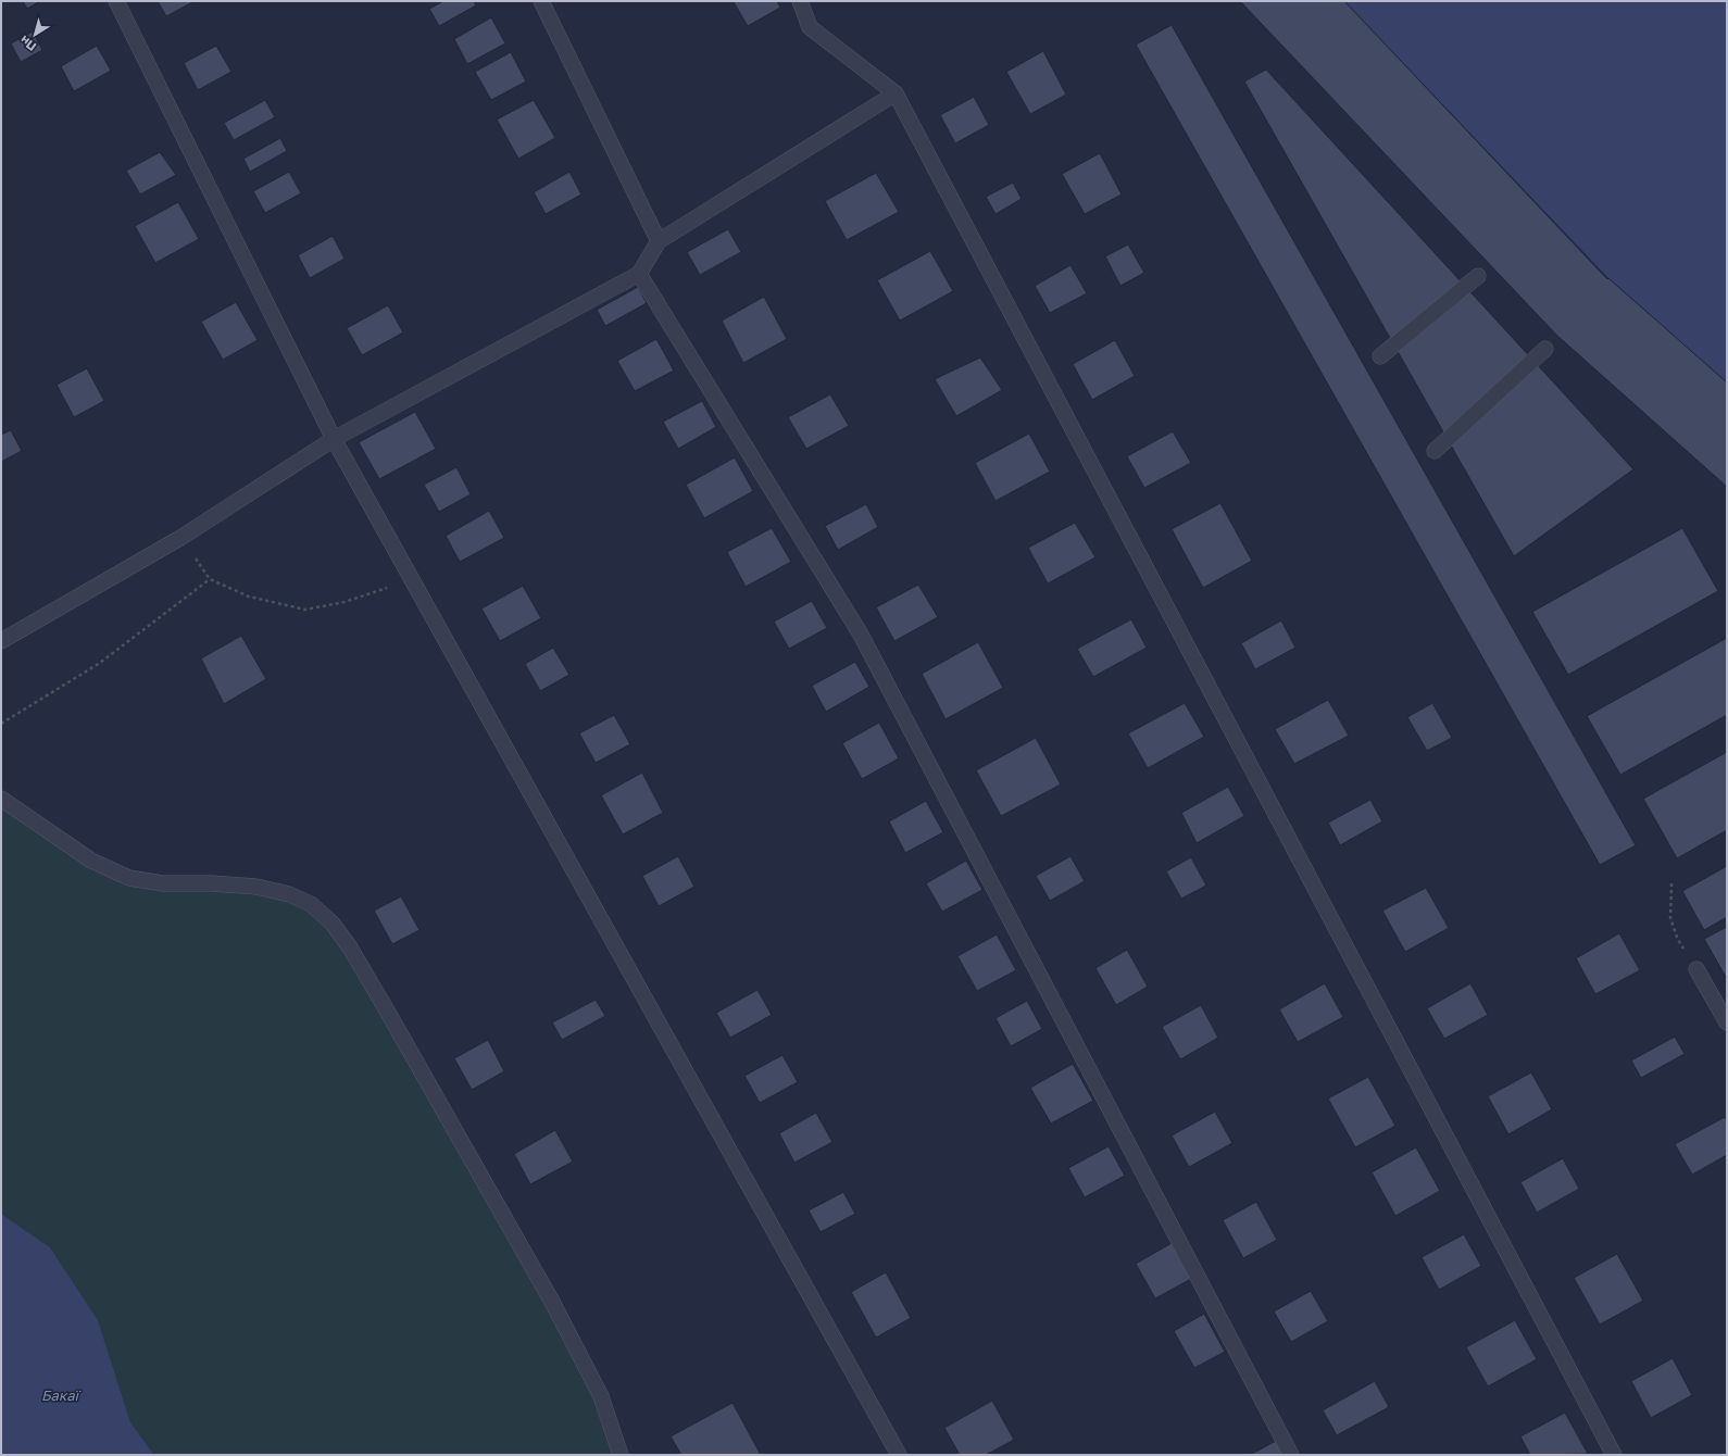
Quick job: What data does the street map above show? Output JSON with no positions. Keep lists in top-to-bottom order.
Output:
{
  "water": ["Бакаї"],
  "north": "bottom left"
}
